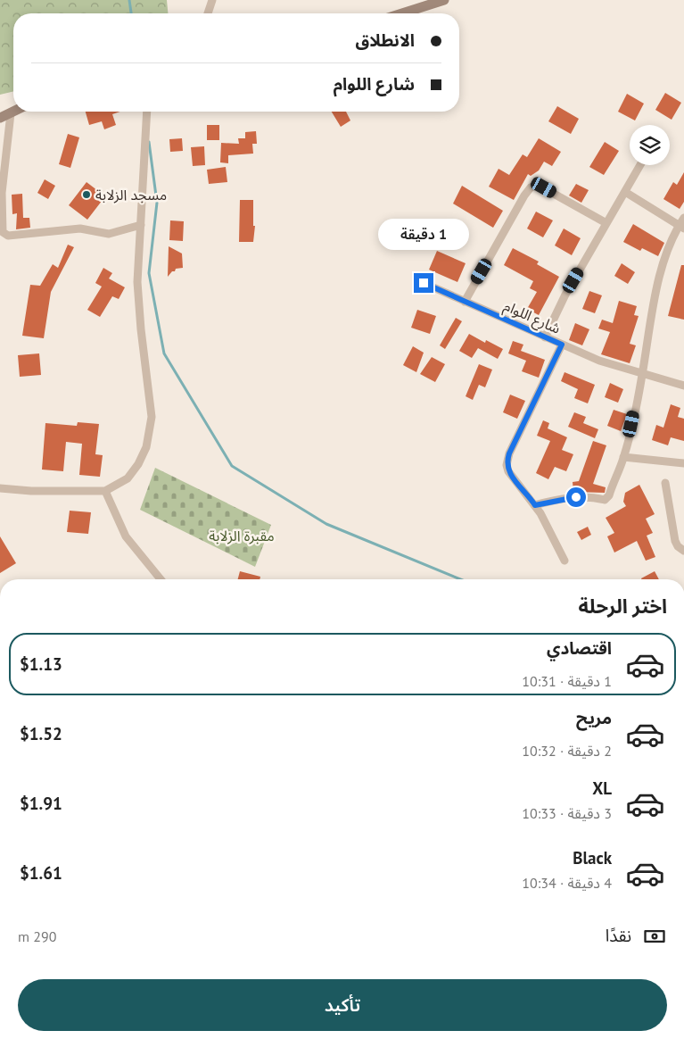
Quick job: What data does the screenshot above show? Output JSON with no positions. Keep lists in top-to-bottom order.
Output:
{
  "streets": {
    "street": ["شارع اللوام"]
  },
  "parks": ["مقبرة الزلابة"],
  "places": ["مسجد الزلابة"],
  "page": {
    "banner": ["الانطلاق", "شارع اللوام"],
    "bubble": "1 دقيقة",
    "heading": "اختر الرحلة",
    "list": [
      {
        "name": "اقتصادي",
        "note": "1 دقيقة · 10:31",
        "value": "$1.13"
      },
      {
        "name": "مريح",
        "note": "2 دقيقة · 10:32",
        "value": "$1.52"
      },
      {
        "name": "XL",
        "note": "3 دقيقة · 10:33",
        "value": "$1.91"
      },
      {
        "name": "Black",
        "note": "4 دقيقة · 10:34",
        "value": "$1.61"
      }
    ],
    "pay": ["نقدًا", "290 m"],
    "buttons": "تأكيد"
  }
}
